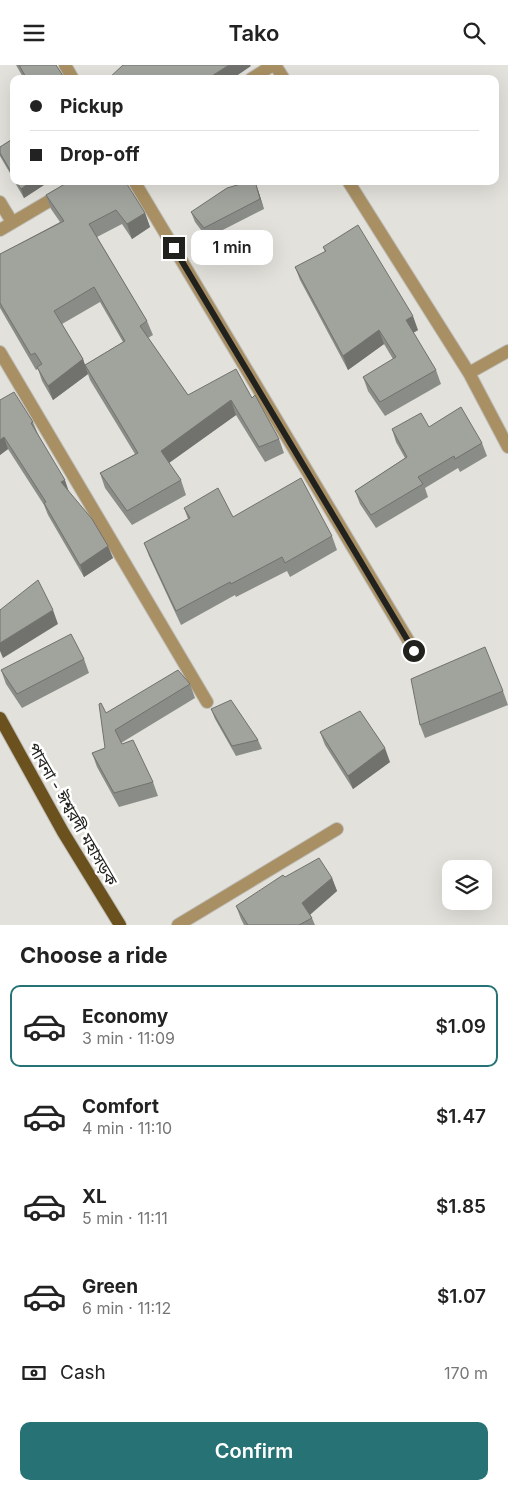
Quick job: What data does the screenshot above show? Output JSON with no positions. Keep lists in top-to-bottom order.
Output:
{
  "streets": {
    "main road": ["পাবনা - ঈশ্বরদী মহাসড়ক"]
  },
  "page": {
    "header": "Tako",
    "banner": ["Pickup", "Drop-off"],
    "bubble": "1 min",
    "heading": "Choose a ride",
    "list": [
      {
        "name": "Economy",
        "note": "3 min · 11:09",
        "value": "$1.09"
      },
      {
        "name": "Comfort",
        "note": "4 min · 11:10",
        "value": "$1.47"
      },
      {
        "name": "XL",
        "note": "5 min · 11:11",
        "value": "$1.85"
      },
      {
        "name": "Green",
        "note": "6 min · 11:12",
        "value": "$1.07"
      }
    ],
    "pay": ["Cash", "170 m"],
    "buttons": "Confirm"
  }
}
